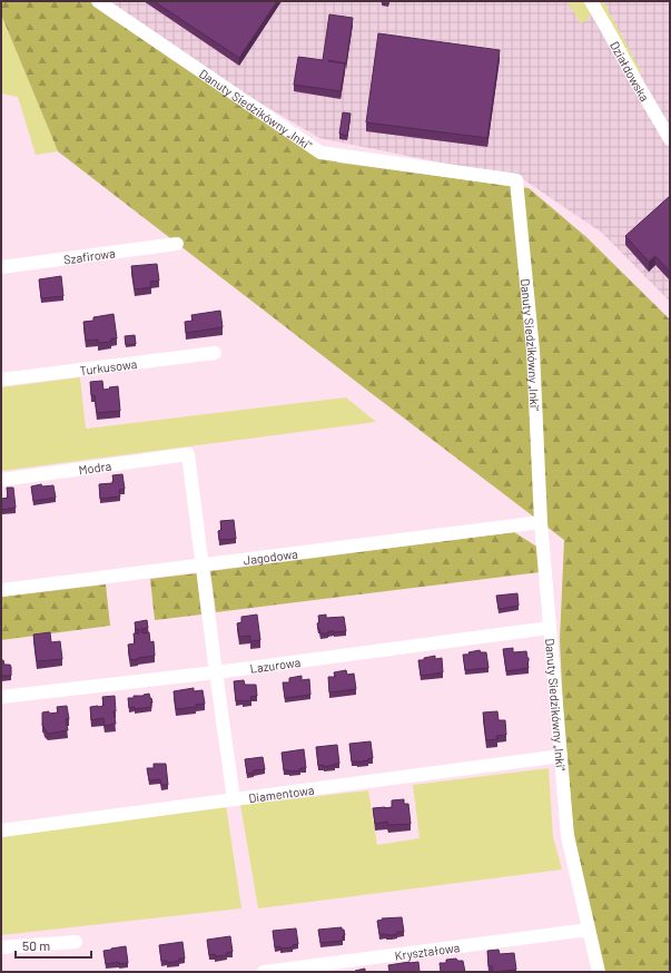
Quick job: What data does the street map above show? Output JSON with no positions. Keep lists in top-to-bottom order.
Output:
{
  "streets": {
    "street": [
      "Działdowska",
      "Danuty Siedzikówny „Inki”",
      "Szafirowa",
      "Turkusowa",
      "Modra",
      "Jagodowa",
      "Lazurowa",
      "Diamentowa",
      "Kryształowa"
    ]
  },
  "crossings": [
    ["Danuty Siedzikówny „Inki”", "Jagodowa"],
    ["Danuty Siedzikówny „Inki”", "Lazurowa"],
    ["Danuty Siedzikówny „Inki”", "Diamentowa"],
    ["Danuty Siedzikówny „Inki”", "Kryształowa"],
    ["Modra", "Jagodowa"]
  ],
  "scale_bar": "50 m"
}
